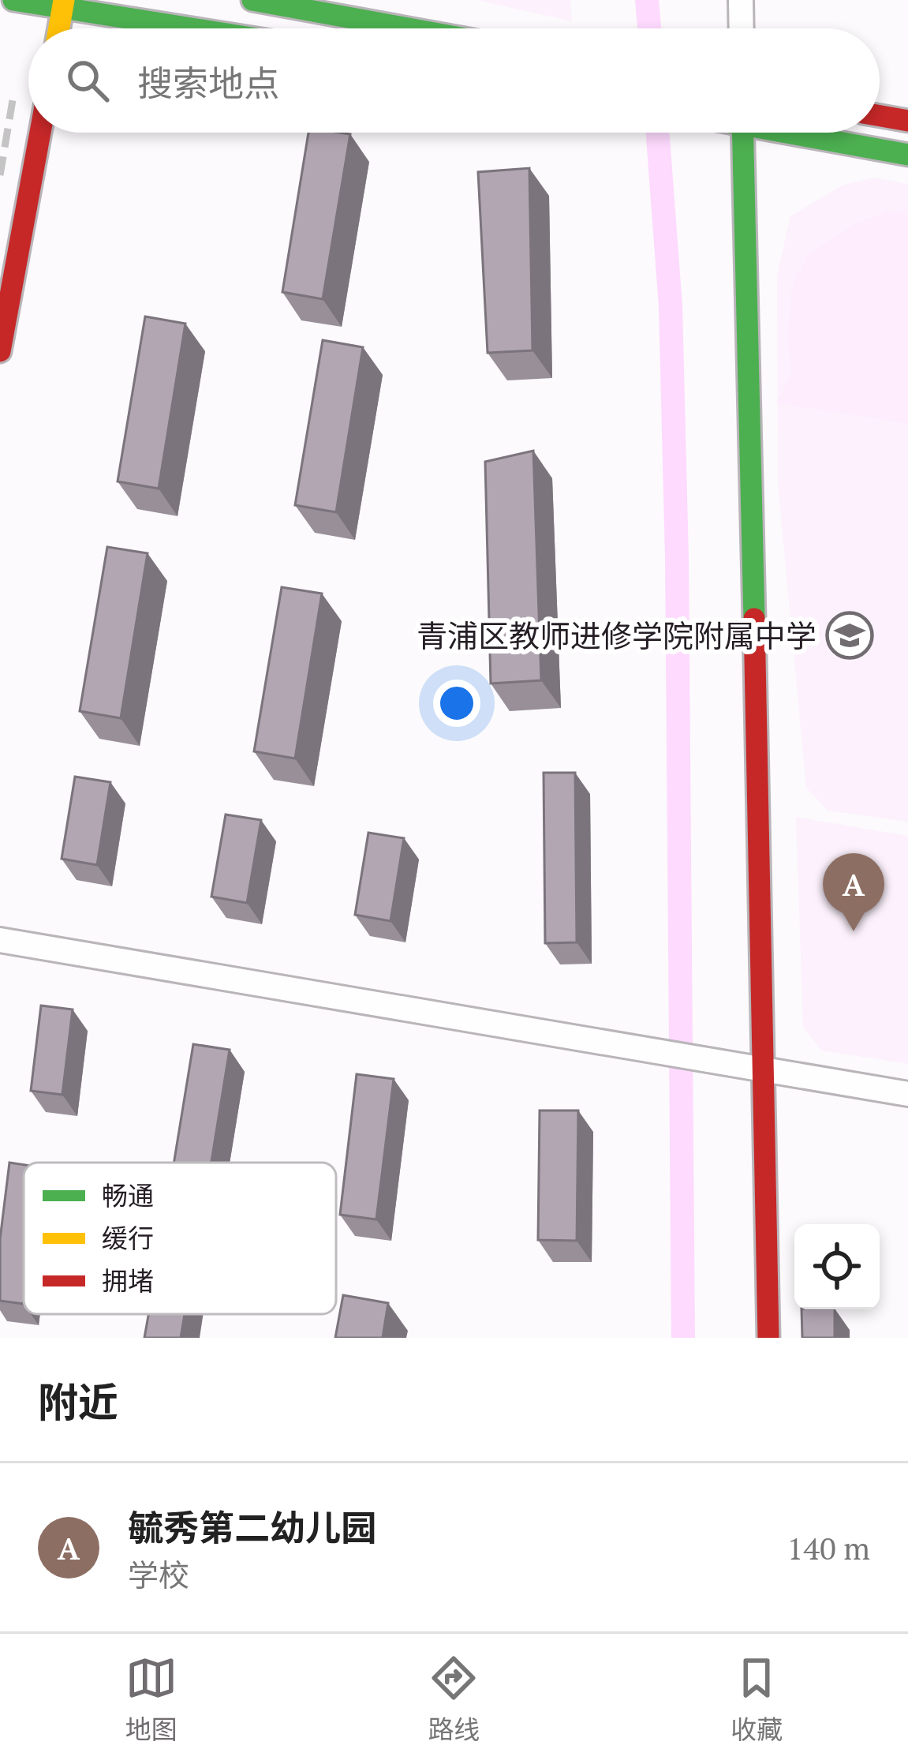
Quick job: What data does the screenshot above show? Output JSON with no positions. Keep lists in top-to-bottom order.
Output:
{
  "places": {
    "school or university": ["青浦区教师进修学院附属中学"]
  },
  "legend": ["畅通", "缓行", "拥堵"],
  "page": {
    "search": "搜索地点",
    "pins": "A",
    "heading": "附近",
    "list": [
      {
        "mark": "A",
        "name": "毓秀第二幼儿园",
        "note": "学校",
        "value": "140 m"
      }
    ],
    "nav": ["地图", "路线", "收藏"]
  }
}
